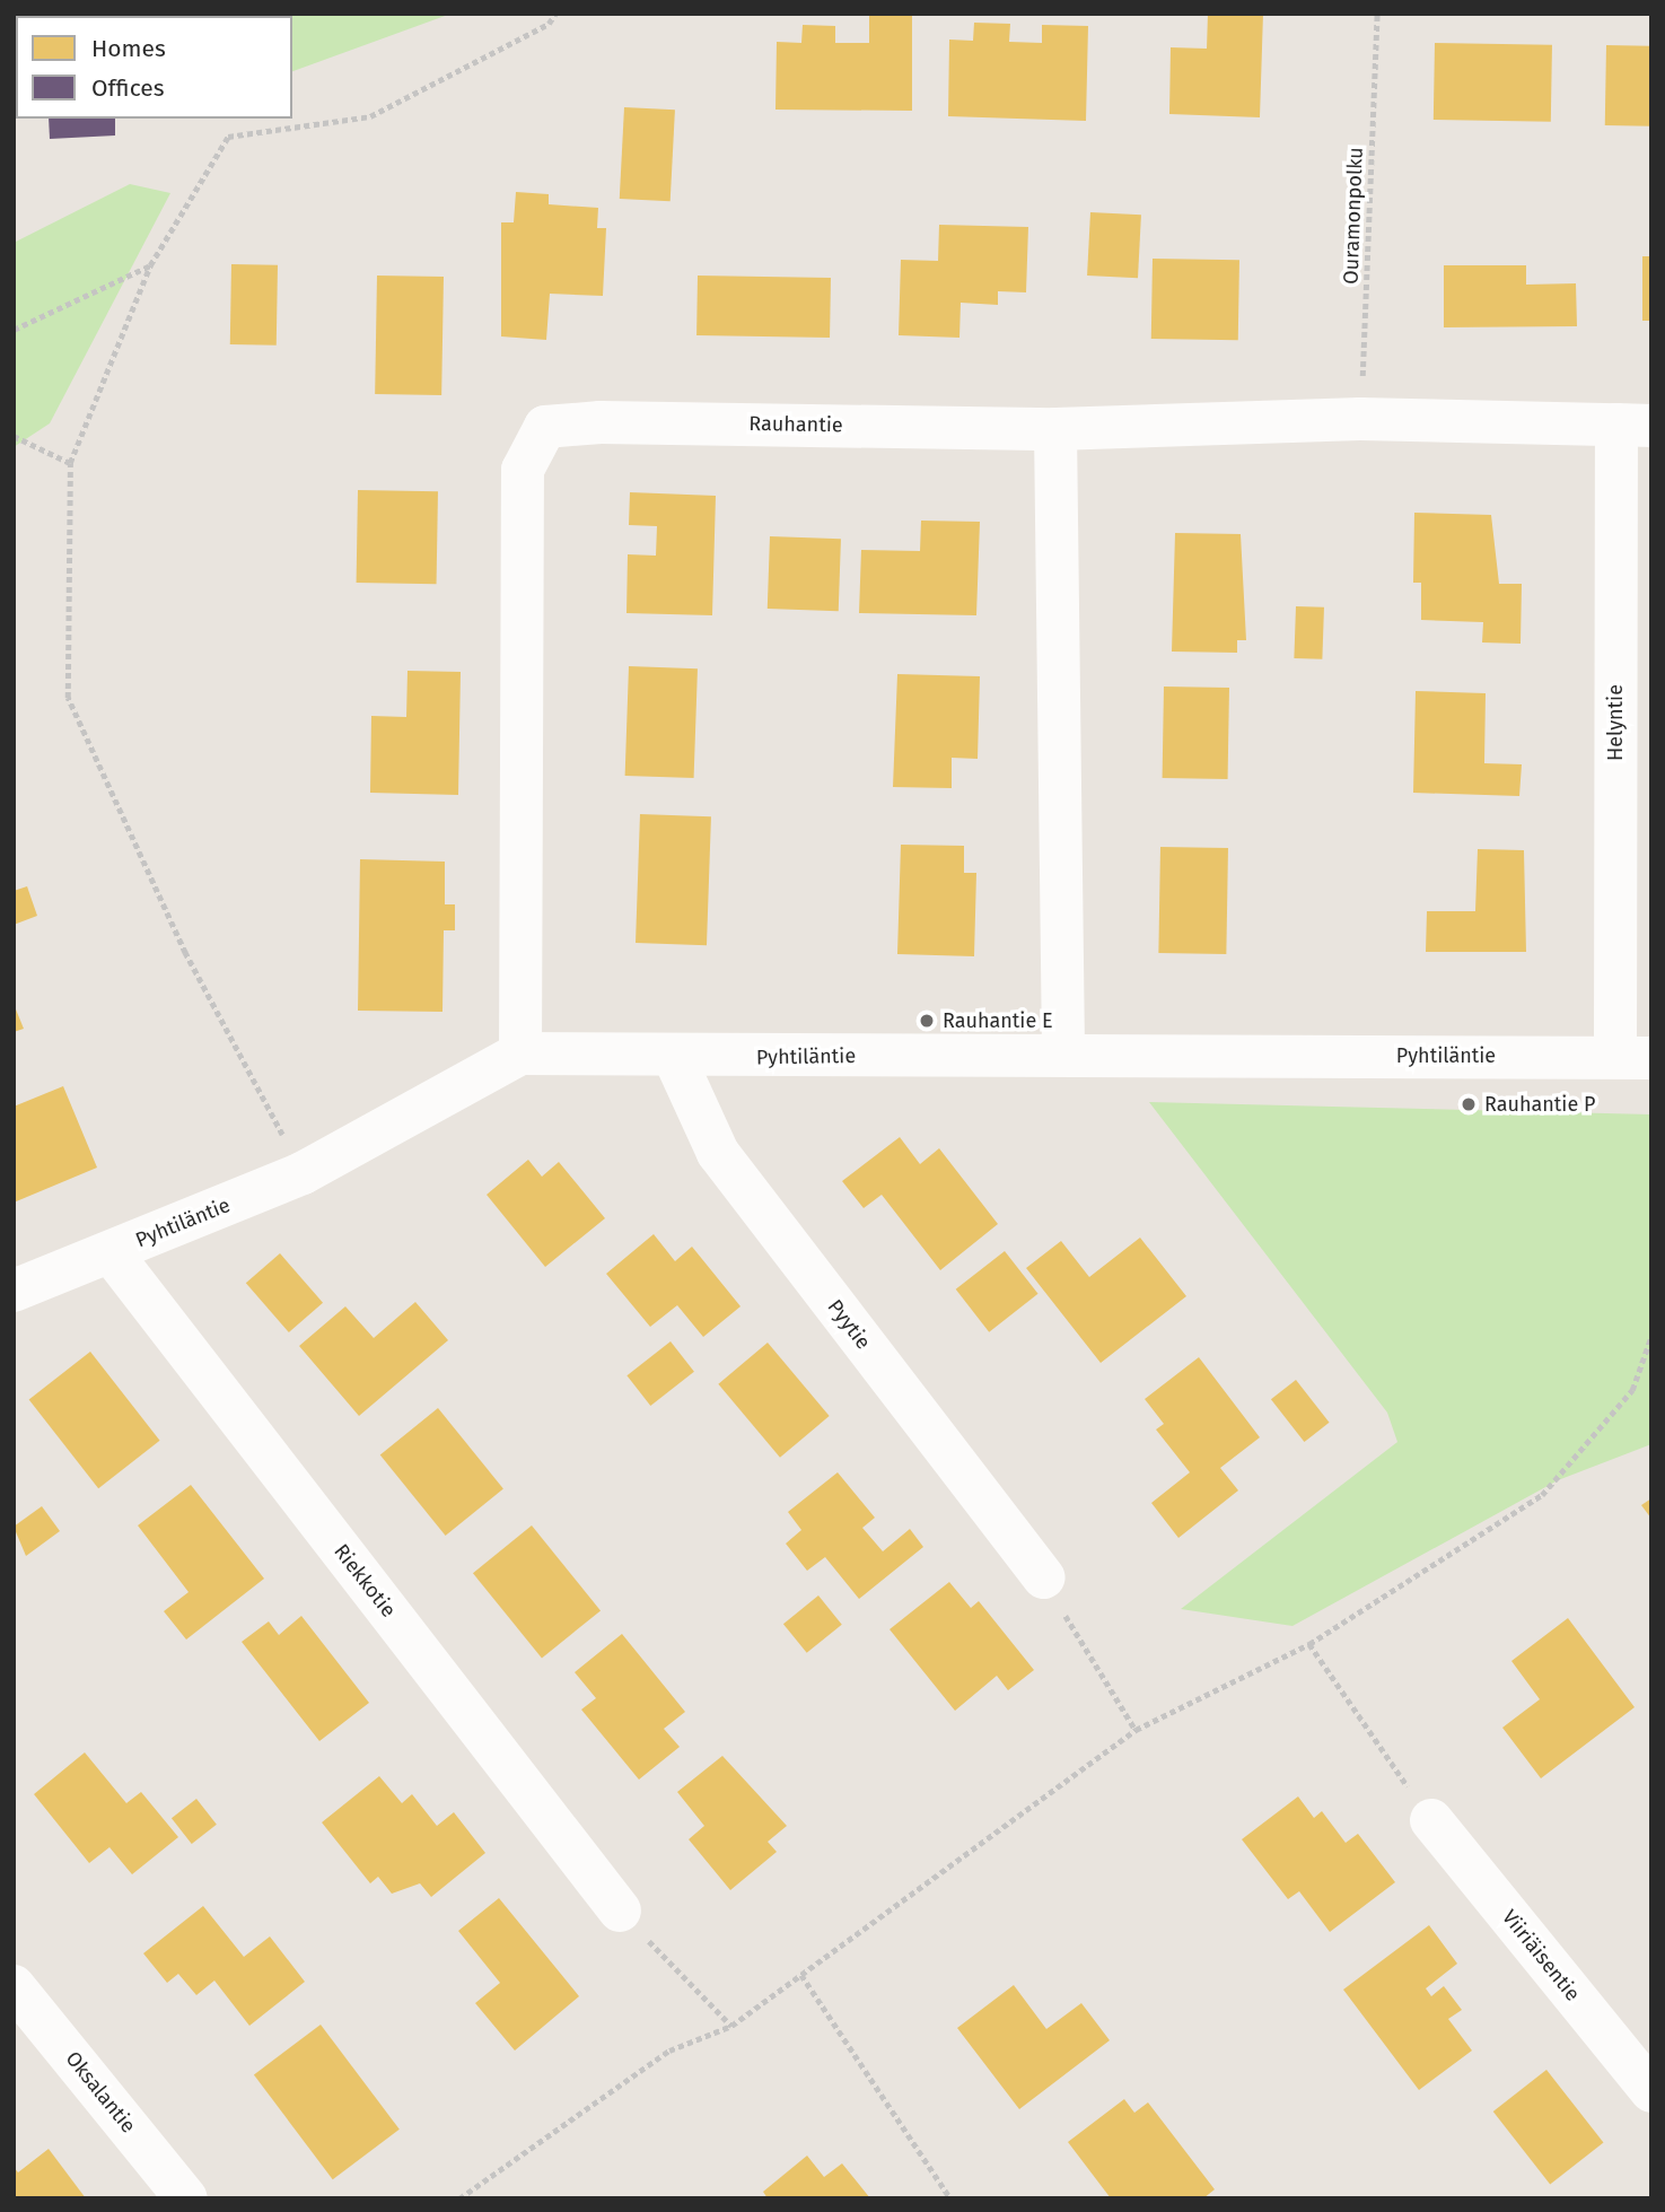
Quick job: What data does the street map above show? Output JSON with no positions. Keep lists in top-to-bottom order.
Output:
{
  "streets": {
    "street": [
      "Rauhantie",
      "Helyntie",
      "Pyhtiläntie",
      "Pyytie",
      "Riekkotie",
      "Viiriäisentie",
      "Oksalantie"
    ],
    "path": ["Ouramonpolku"]
  },
  "crossings": [
    ["Rauhantie", "Pyhtiläntie"],
    ["Helyntie", "Pyhtiläntie"],
    ["Pyhtiläntie", "Pyytie"],
    ["Pyhtiläntie", "Riekkotie"]
  ],
  "places": ["Rauhantie E", "Rauhantie P"],
  "legend": ["Homes", "Offices"]
}
